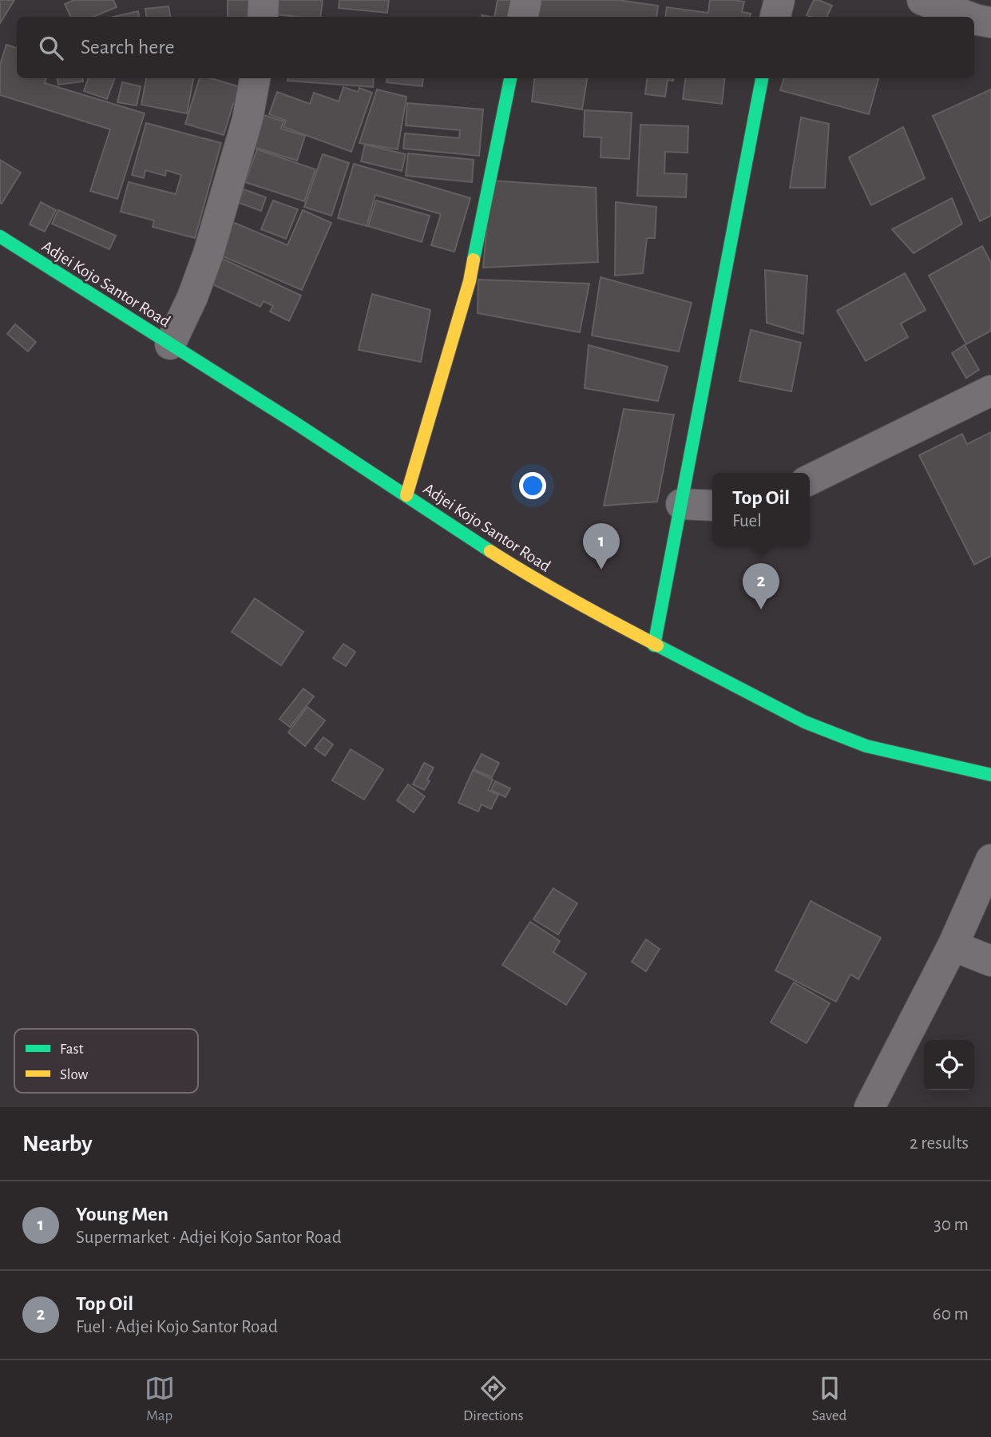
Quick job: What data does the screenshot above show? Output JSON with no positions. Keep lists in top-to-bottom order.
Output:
{
  "streets": {
    "street": ["Adjei Kojo Santor Road"]
  },
  "legend": ["Fast", "Slow"],
  "page": {
    "search": "Search here",
    "popup": ["Top Oil", "Fuel"],
    "pins": ["1", "2"],
    "heading": ["Nearby", "2 results"],
    "list": [
      {
        "mark": "1",
        "name": "Young Men",
        "note": "Supermarket · Adjei Kojo Santor Road",
        "value": "30 m"
      },
      {
        "mark": "2",
        "name": "Top Oil",
        "note": "Fuel · Adjei Kojo Santor Road",
        "value": "60 m"
      }
    ],
    "nav": ["Map", "Directions", "Saved"]
  }
}
